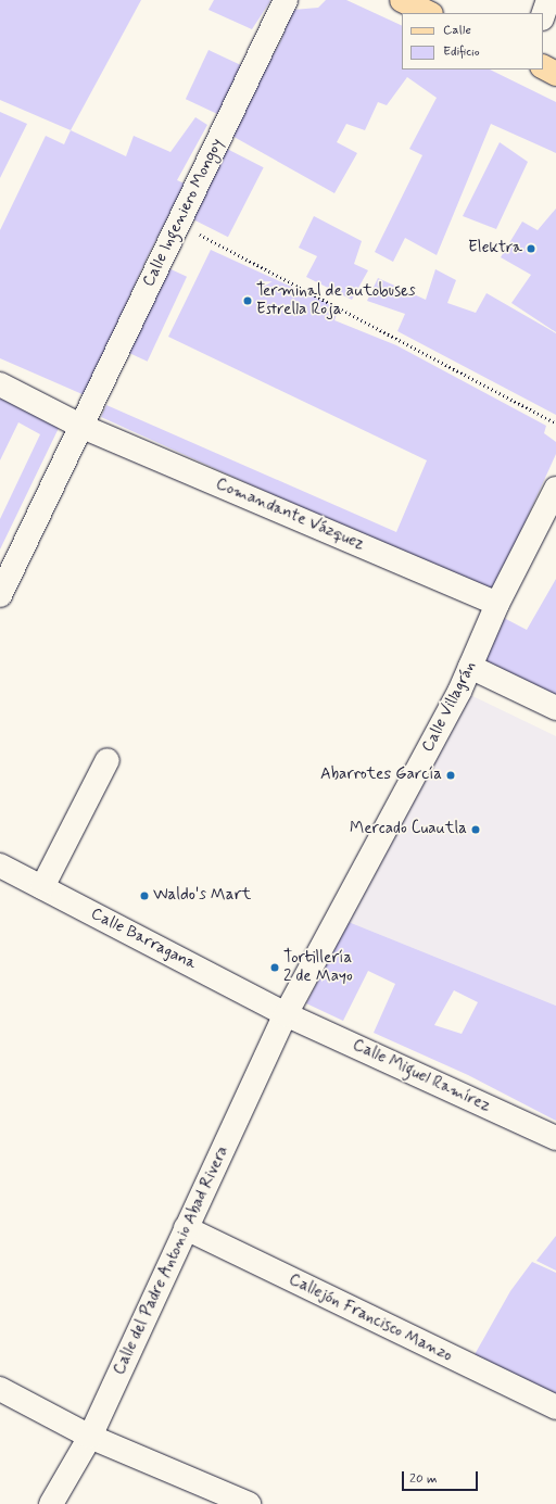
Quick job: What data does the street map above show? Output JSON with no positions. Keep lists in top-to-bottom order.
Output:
{
  "streets": {
    "street": [
      "Calle Ingeniero Mongoy",
      "Comandante Vázquez",
      "Calle Villagrán",
      "Calle Barragana",
      "Calle Miguel Ramírez",
      "Calle del Padre Antonio Abad Rivera",
      "Callejón Francisco Manzo"
    ]
  },
  "crossings": [
    ["Calle Ingeniero Mongoy", "Comandante Vázquez"],
    ["Comandante Vázquez", "Calle Villagrán"],
    ["Calle Villagrán", "Calle Barragana"],
    ["Calle Villagrán", "Calle Miguel Ramírez"],
    ["Calle Villagrán", "Calle del Padre Antonio Abad Rivera"],
    ["Calle Barragana", "Calle Miguel Ramírez"],
    ["Calle Barragana", "Calle del Padre Antonio Abad Rivera"],
    ["Calle Miguel Ramírez", "Calle del Padre Antonio Abad Rivera"],
    ["Calle del Padre Antonio Abad Rivera", "Callejón Francisco Manzo"]
  ],
  "places": [
    "Elektra",
    "Terminal de autobuses Estrella Roja",
    "Abarrotes García",
    "Mercado Cuautla",
    "Waldo's Mart",
    "Tortillería 2 de Mayo"
  ],
  "legend": ["Calle", "Edificio"],
  "scale_bar": "20 m"
}
